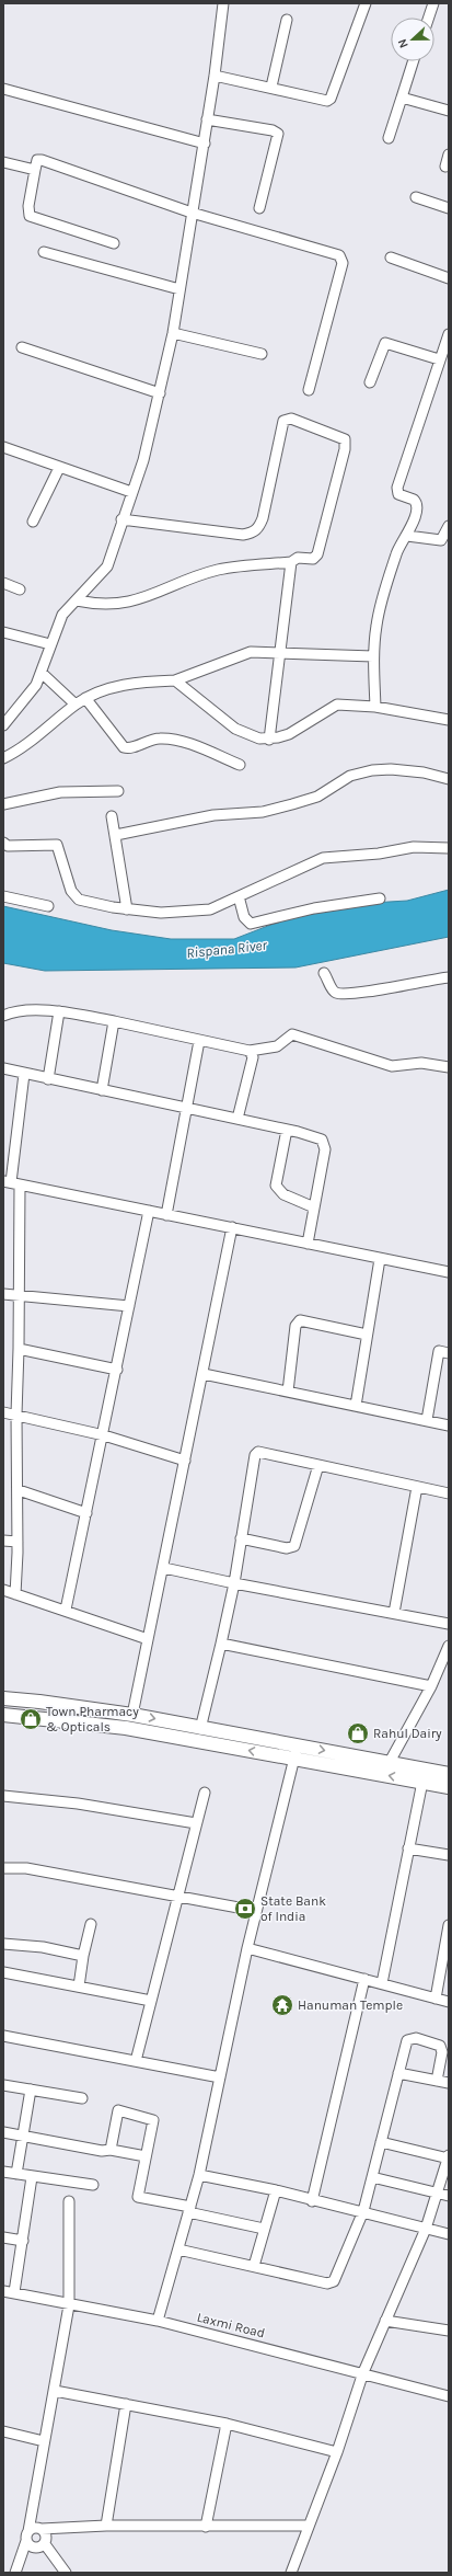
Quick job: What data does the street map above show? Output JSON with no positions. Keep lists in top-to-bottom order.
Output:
{
  "streets": {
    "street": ["Laxmi Road"]
  },
  "water": ["Rispana River"],
  "places": {
    "shop": ["Town Pharmacy & Opticals", "Rahul Dairy"],
    "bank": ["State Bank of India"],
    "temple": ["Hanuman Temple"]
  },
  "north": "left"
}
